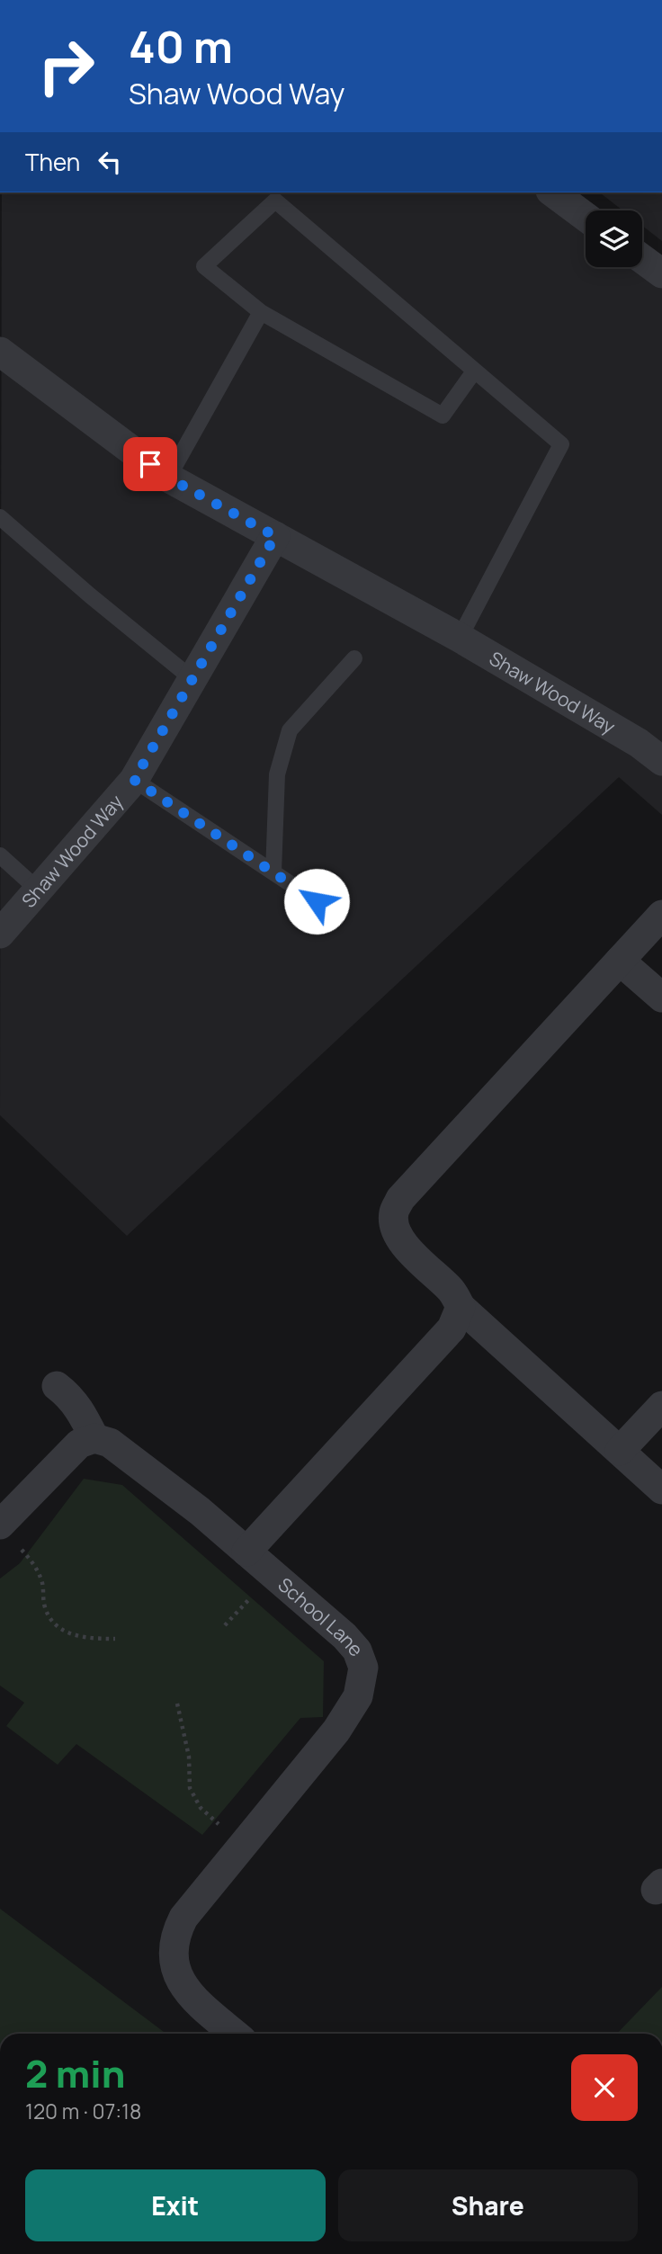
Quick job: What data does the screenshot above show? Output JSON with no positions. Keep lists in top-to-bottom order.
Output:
{
  "streets": {
    "street": ["Shaw Wood Way", "School Lane"]
  },
  "page": {
    "turn": ["40 m", "Shaw Wood Way"],
    "then": "Then",
    "heading": ["2 min", "120 m · 07:18"],
    "buttons": ["Exit", "Share"]
  }
}
